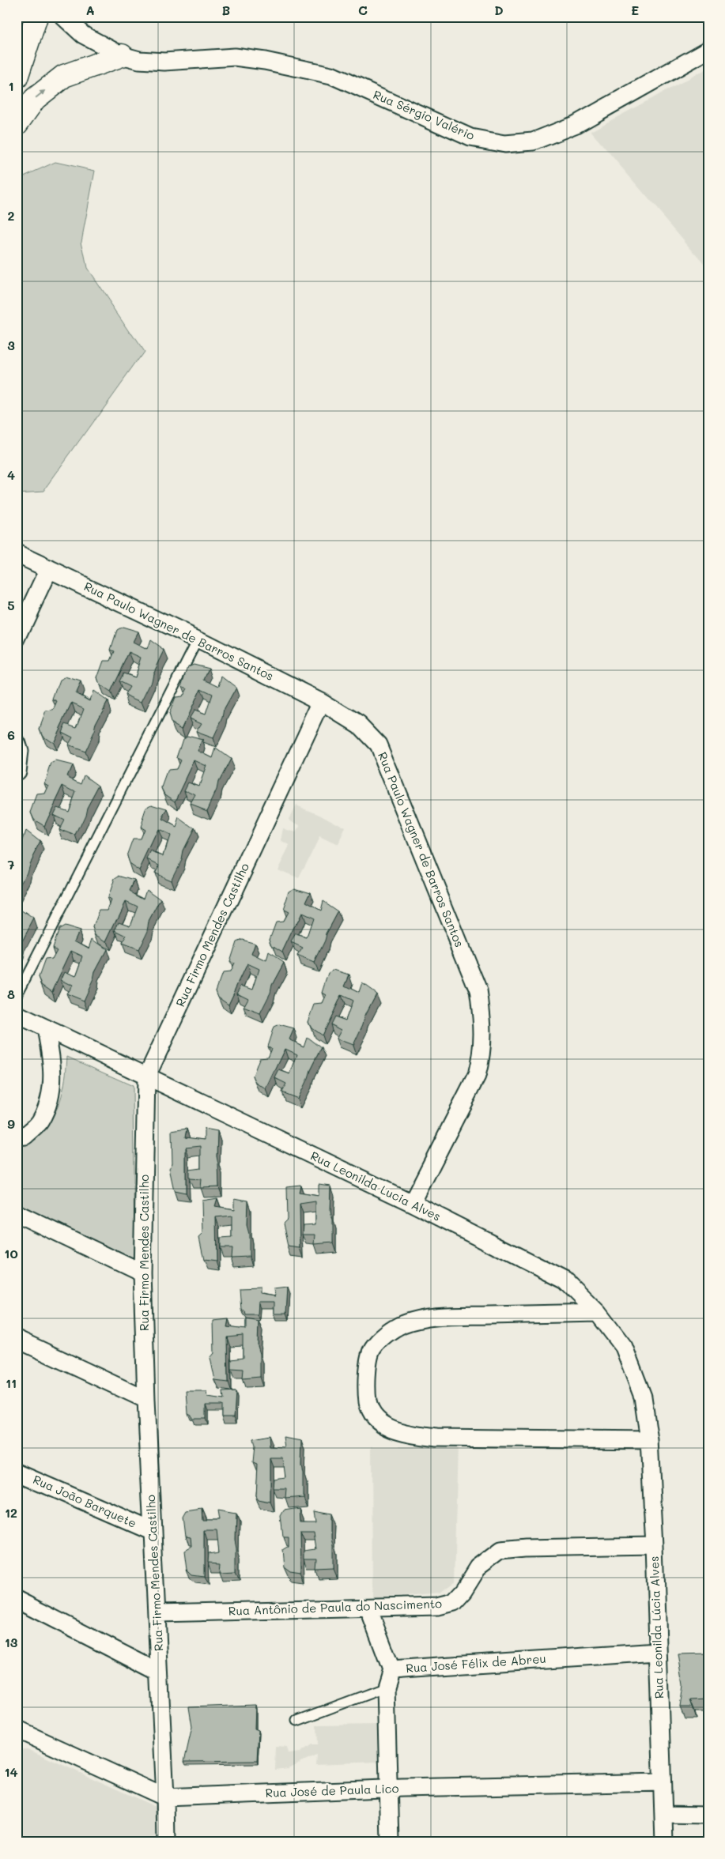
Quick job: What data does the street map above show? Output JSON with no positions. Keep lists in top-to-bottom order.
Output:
{
  "streets": {
    "street": [
      "Rua Sérgio Valério",
      "Rua Paulo Wagner de Barros Santos",
      "Rua Firmo Mendes Castilho",
      "Rua Leonilda Lucia Alves",
      "Rua João Barquete",
      "Rua Antônio de Paula do Nascimento",
      "Rua Leonilda Lúcia Alves",
      "Rua José Félix de Abreu",
      "Rua José de Paula Lico"
    ]
  },
  "crossings": [
    ["Rua Paulo Wagner de Barros Santos", "Rua Firmo Mendes Castilho"],
    ["Rua Paulo Wagner de Barros Santos", "Rua Leonilda Lucia Alves"],
    ["Rua Firmo Mendes Castilho", "Rua Leonilda Lucia Alves"],
    ["Rua Firmo Mendes Castilho", "Rua João Barquete"],
    ["Rua Firmo Mendes Castilho", "Rua Antônio de Paula do Nascimento"],
    ["Rua Firmo Mendes Castilho", "Rua José de Paula Lico"],
    ["Rua Leonilda Lucia Alves", "Rua Leonilda Lúcia Alves"],
    ["Rua Antônio de Paula do Nascimento", "Rua Leonilda Lúcia Alves"],
    ["Rua Leonilda Lúcia Alves", "Rua José Félix de Abreu"],
    ["Rua Leonilda Lúcia Alves", "Rua José de Paula Lico"],
    ["Rua José Félix de Abreu", "Rua José de Paula Lico"]
  ],
  "grid": {
    "columns": [
      "A",
      "B",
      "C",
      "D",
      "E"
    ],
    "rows": [
      "1",
      "2",
      "3",
      "4",
      "5",
      "6",
      "7",
      "8",
      "9",
      "10",
      "11",
      "12",
      "13",
      "14"
    ]
  }
}
